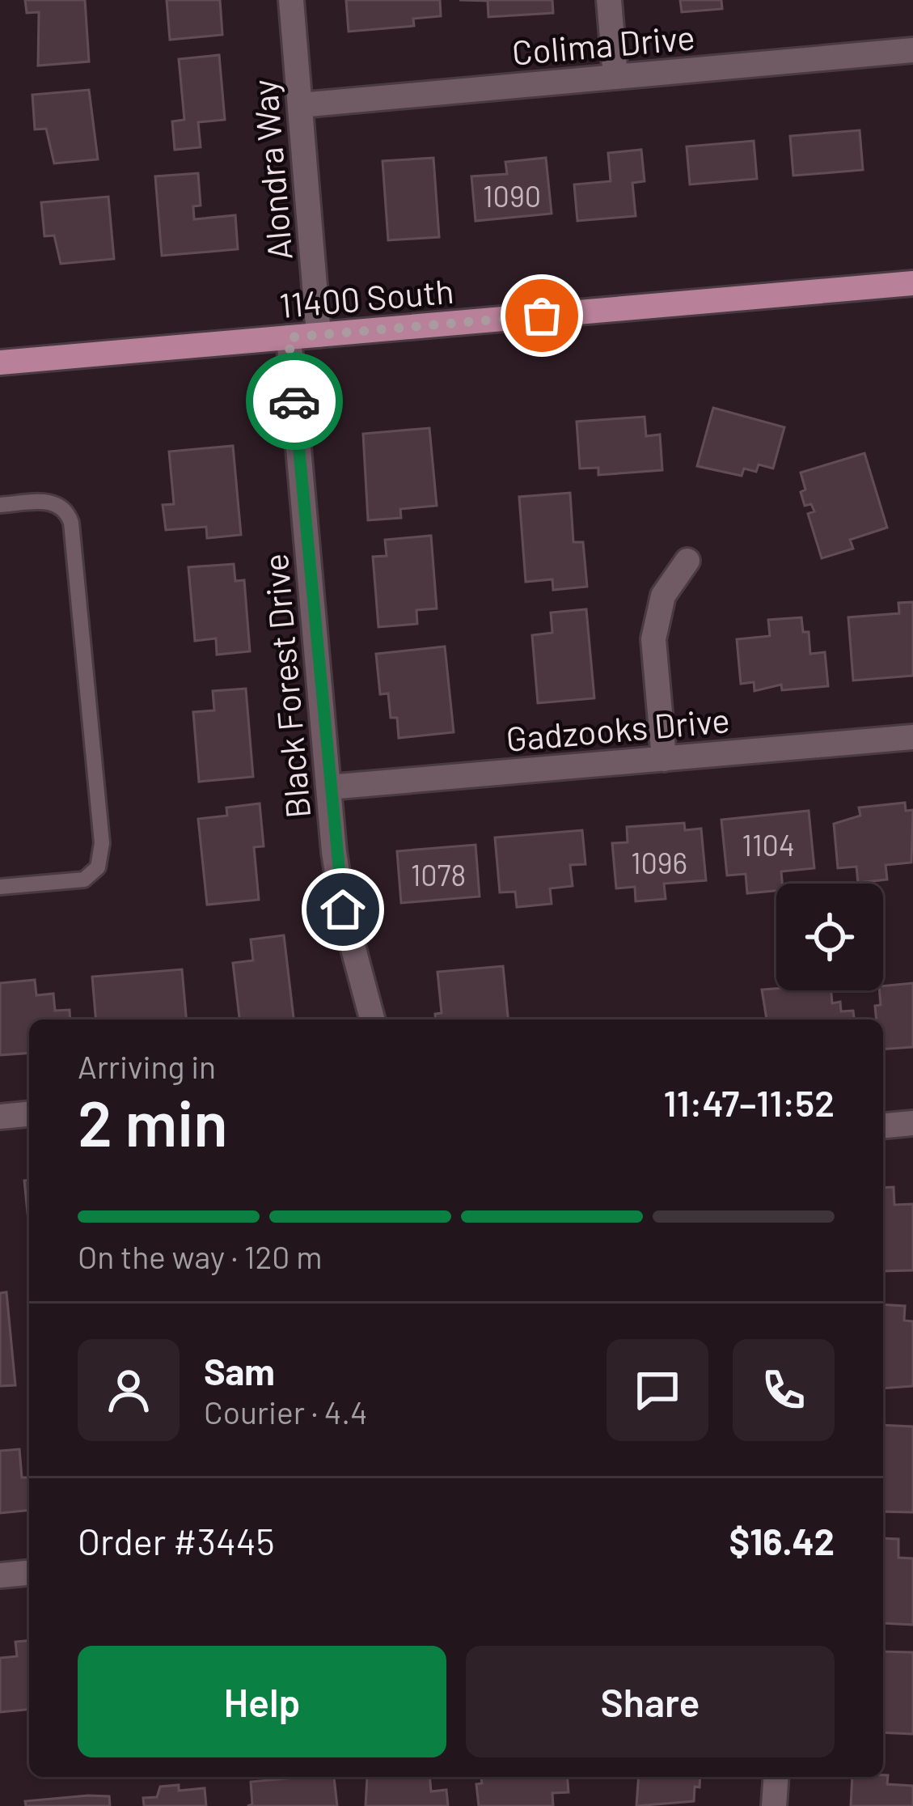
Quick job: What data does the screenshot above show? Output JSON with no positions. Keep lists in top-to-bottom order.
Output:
{
  "streets": {
    "main road": ["11400 South"],
    "street": [
      "Colima Drive",
      "Alondra Way",
      "Black Forest Drive",
      "Gadzooks Drive"
    ]
  },
  "crossings": [
    ["Colima Drive", "Alondra Way"],
    ["Alondra Way", "11400 South"],
    ["11400 South", "Black Forest Drive"],
    ["Black Forest Drive", "Gadzooks Drive"]
  ],
  "house_numbers": [
    "1090",
    "1104",
    "1096",
    "1078"
  ],
  "page": {
    "heading": ["2 min", "Arriving in", "11:47–11:52"],
    "panel": [
      "Sam",
      "Courier · 4.4",
      "Order #3445",
      "$16.42"
    ],
    "bar": "On the way · 120 m",
    "buttons": ["Help", "Share"]
  }
}
